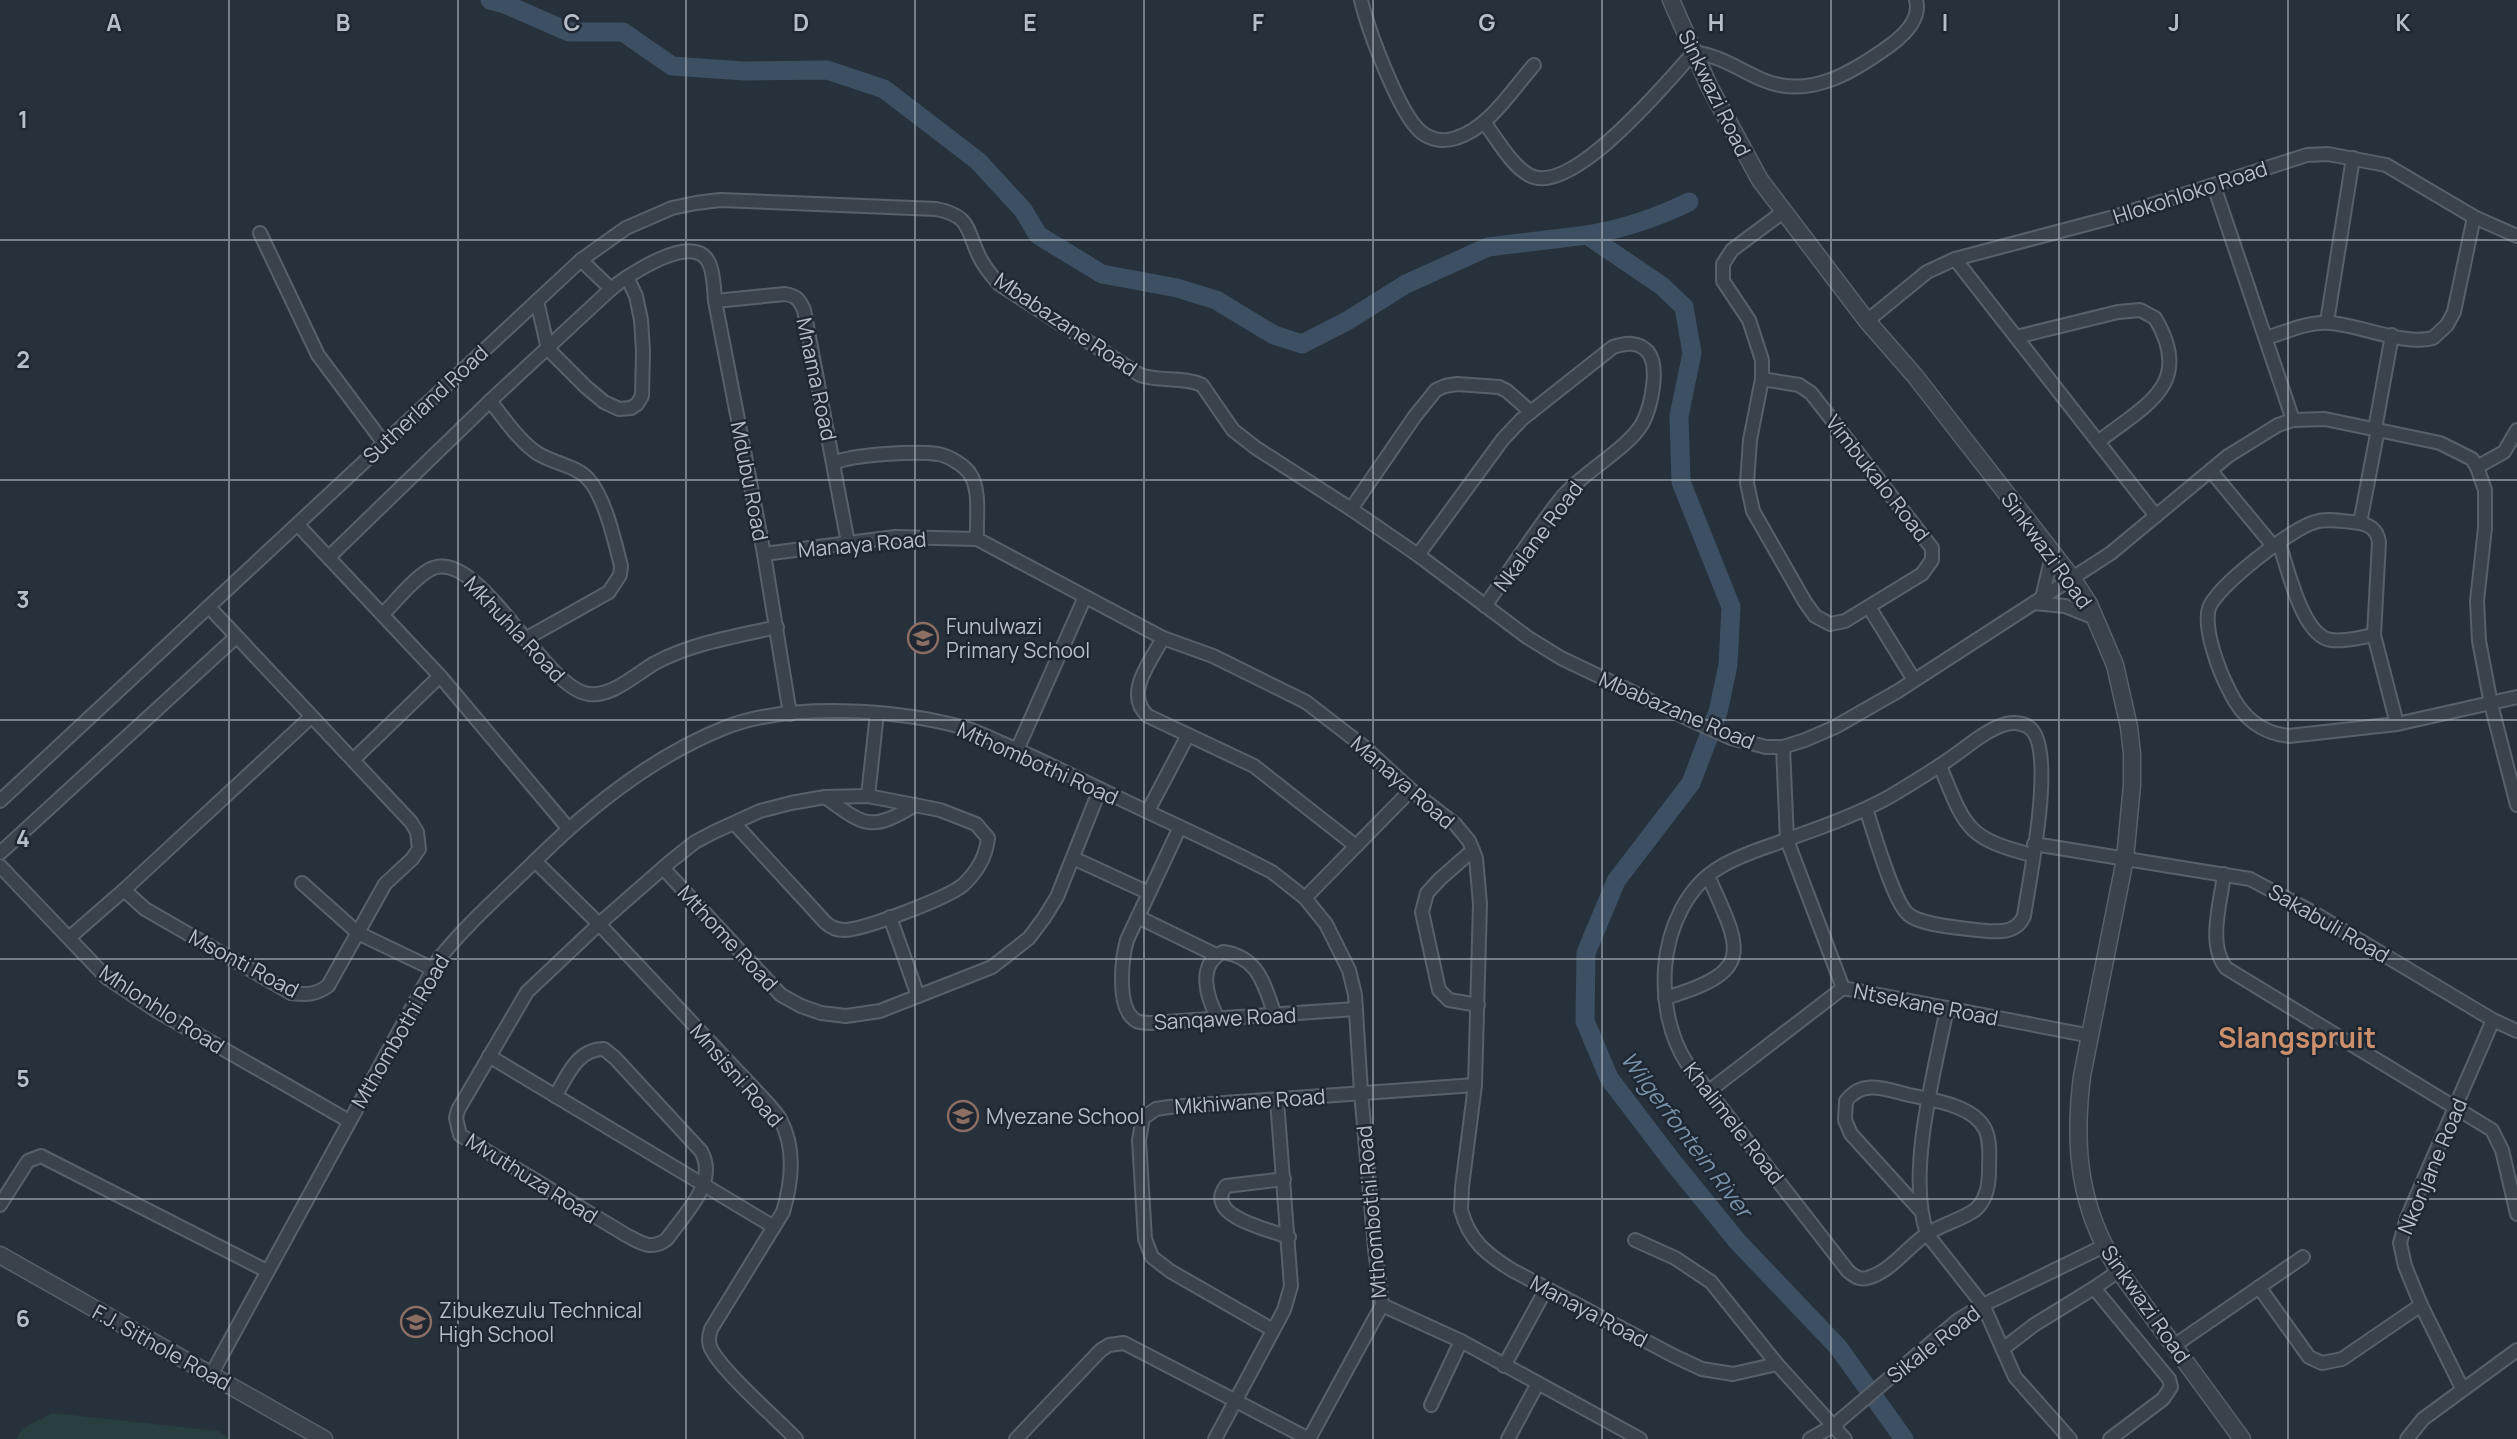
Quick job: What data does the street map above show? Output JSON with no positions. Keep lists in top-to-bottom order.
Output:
{
  "streets": {
    "street": [
      "Sinkwazi Road",
      "Hlokohloko Road",
      "Mbabazane Road",
      "Mnama Road",
      "Sutherland Road",
      "Vimbukalo Road",
      "Mdubu Road",
      "Nkalane Road",
      "Manaya Road",
      "Mkhuhla Road",
      "Mthombothi Road",
      "Sakabuli Road",
      "Mthome Road",
      "Msonti Road",
      "Ntsekane Road",
      "Mhlonhlo Road",
      "Sanqawe Road",
      "Mnsisni Road",
      "Mkhiwane Road",
      "Khalimele Road",
      "Nkonjane Road",
      "Mvuthuza Road",
      "Sikale Road",
      "F.J. Sithole Road"
    ]
  },
  "crossings": [
    ["Sinkwazi Road", "Hlokohloko Road"],
    ["Sinkwazi Road", "Mbabazane Road"],
    ["Sinkwazi Road", "Vimbukalo Road"],
    ["Sinkwazi Road", "Sakabuli Road"],
    ["Sinkwazi Road", "Ntsekane Road"],
    ["Sinkwazi Road", "Sikale Road"],
    ["Mbabazane Road", "Sutherland Road"],
    ["Mbabazane Road", "Nkalane Road"],
    ["Mbabazane Road", "Ntsekane Road"],
    ["Mnama Road", "Mdubu Road"],
    ["Mnama Road", "Manaya Road"],
    ["Sutherland Road", "Msonti Road"],
    ["Mdubu Road", "Manaya Road"],
    ["Mdubu Road", "Mkhuhla Road"],
    ["Mdubu Road", "Mthombothi Road"],
    ["Manaya Road", "Mkhiwane Road"],
    ["Mthombothi Road", "Mthome Road"],
    ["Mthombothi Road", "Mhlonhlo Road"],
    ["Mthombothi Road", "Sanqawe Road"],
    ["Mthombothi Road", "Mnsisni Road"],
    ["Mthombothi Road", "Mkhiwane Road"],
    ["Mthombothi Road", "F.J. Sithole Road"],
    ["Sakabuli Road", "Khalimele Road"],
    ["Sakabuli Road", "Nkonjane Road"],
    ["Mthome Road", "Mvuthuza Road"],
    ["Ntsekane Road", "Khalimele Road"],
    ["Mnsisni Road", "Mvuthuza Road"]
  ],
  "districts": ["Slangspruit"],
  "water": ["Wilgerfontein River"],
  "places": {
    "school or university": ["Funulwazi Primary School", "Myezane School", "Zibukezulu Technical High School"]
  },
  "grid": {
    "columns": [
      "A",
      "B",
      "C",
      "D",
      "E",
      "F",
      "G",
      "H",
      "I",
      "J",
      "K"
    ],
    "rows": [
      "1",
      "2",
      "3",
      "4",
      "5",
      "6"
    ]
  }
}
